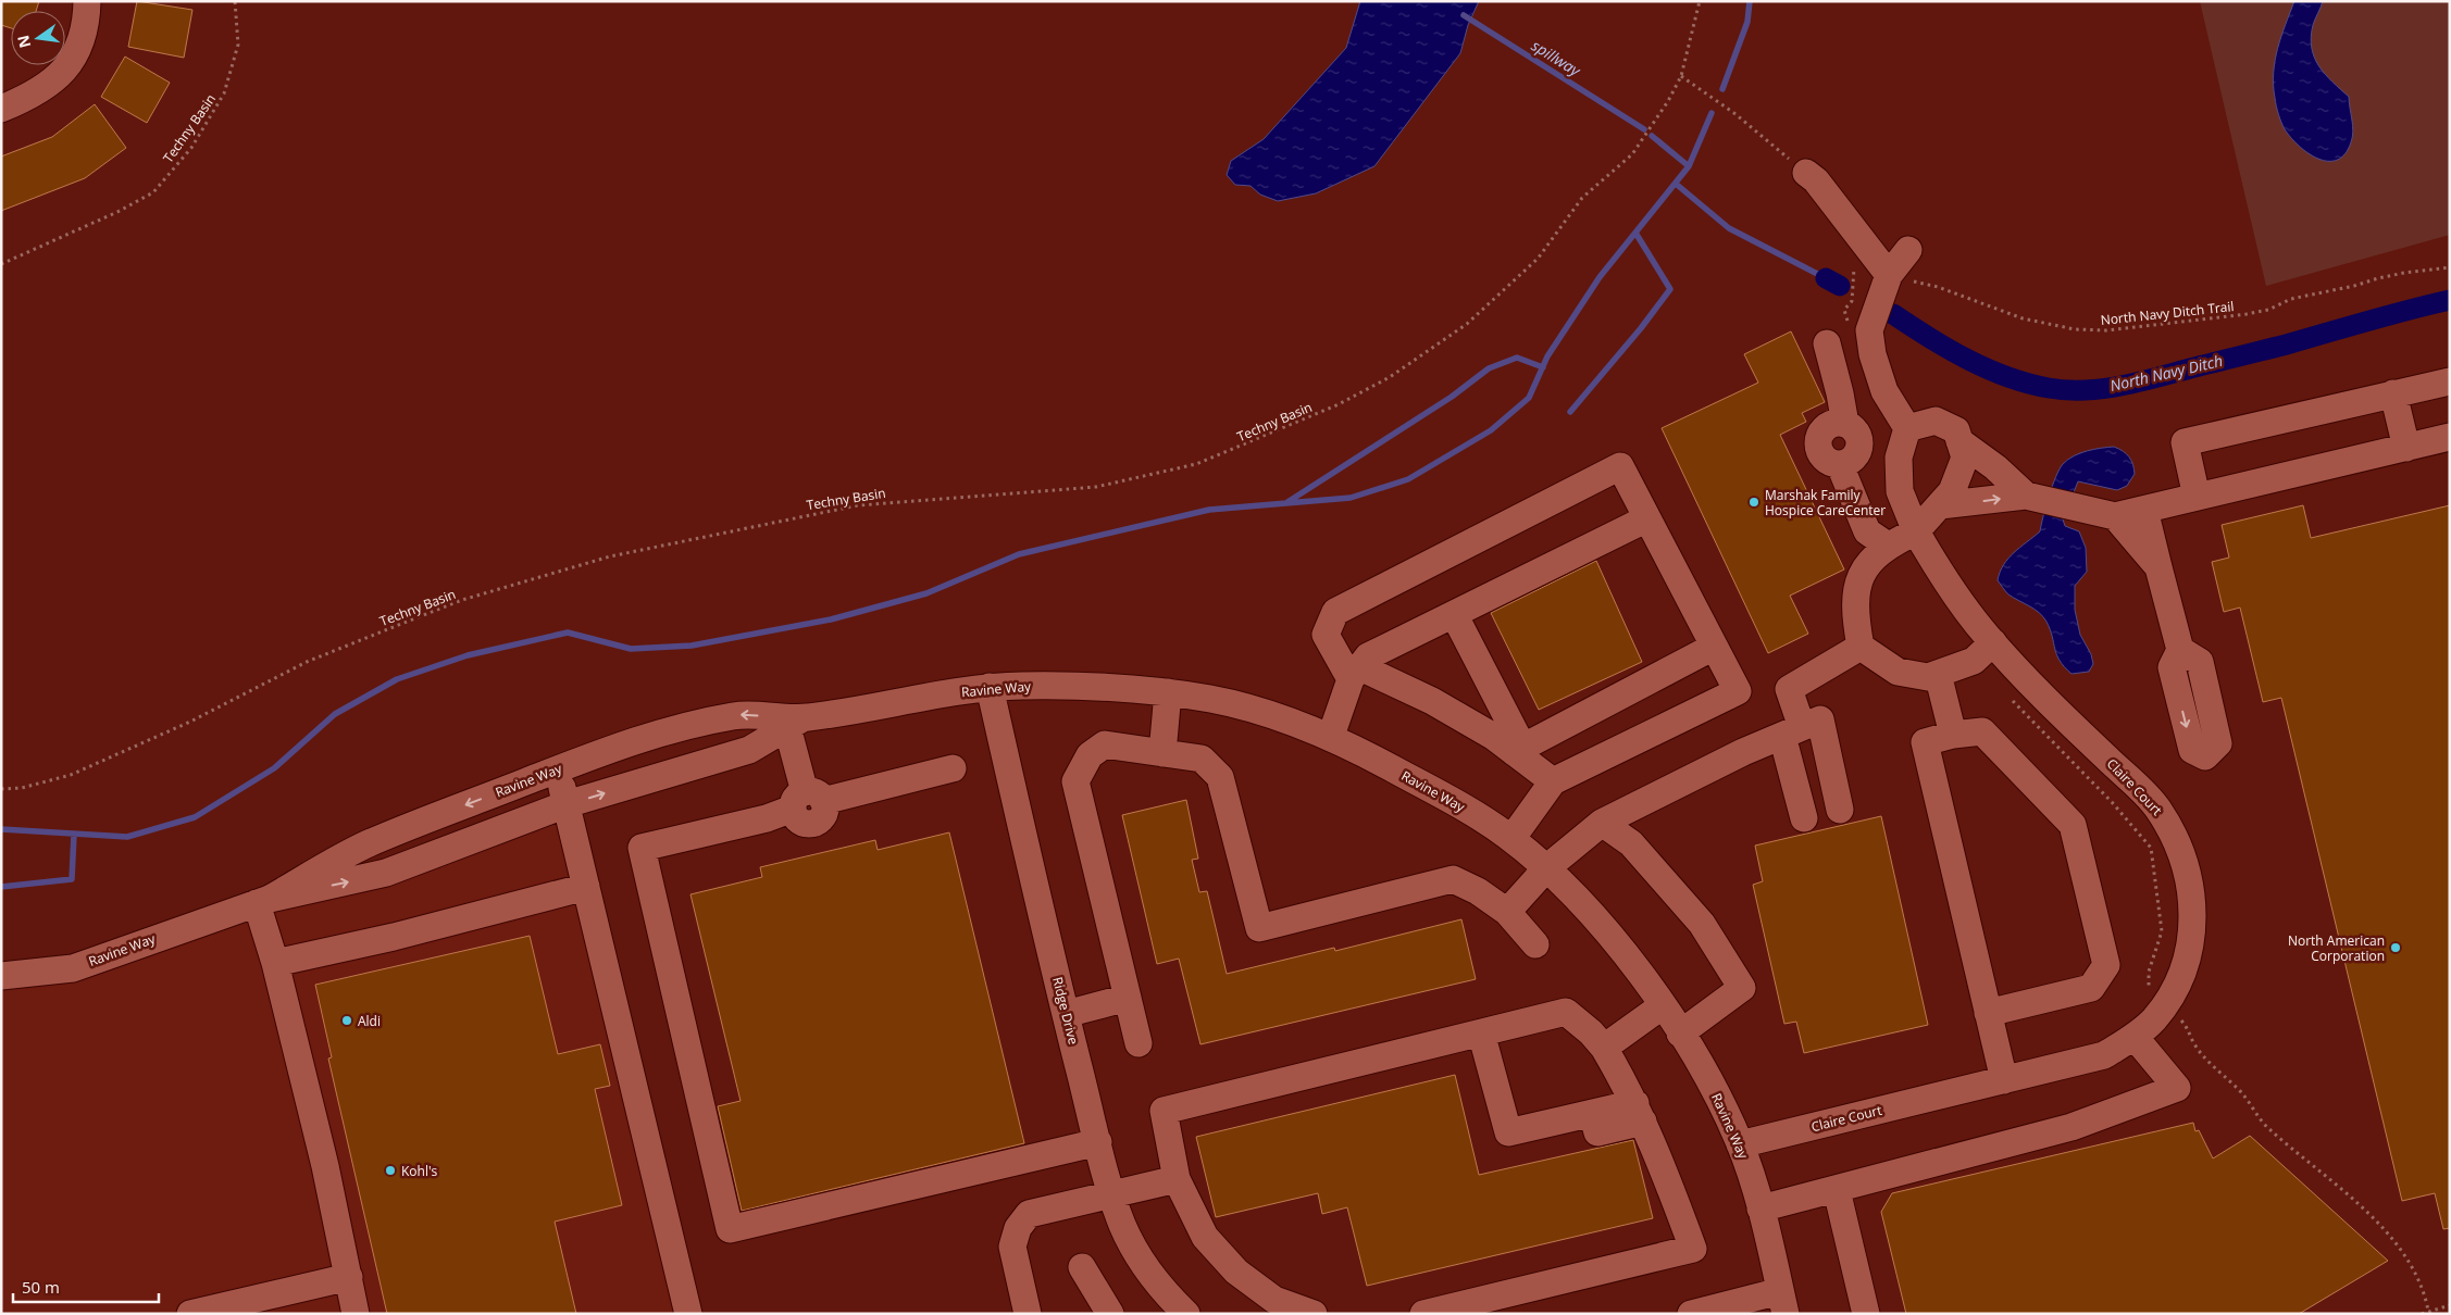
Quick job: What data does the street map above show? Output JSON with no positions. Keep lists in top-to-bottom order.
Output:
{
  "streets": {
    "street": ["Ravine Way", "Claire Court", "Ridge Drive"],
    "path": ["Techny Basin", "North Navy Ditch Trail"]
  },
  "crossings": [
    ["Ravine Way", "Claire Court"],
    ["Ravine Way", "Ridge Drive"]
  ],
  "water": ["spillway", "North Navy Ditch"],
  "places": [
    "Marshak Family Hospice CareCenter",
    "North American Corporation",
    "Aldi",
    "Kohl's"
  ],
  "scale_bar": "50 m",
  "north": "left"
}
